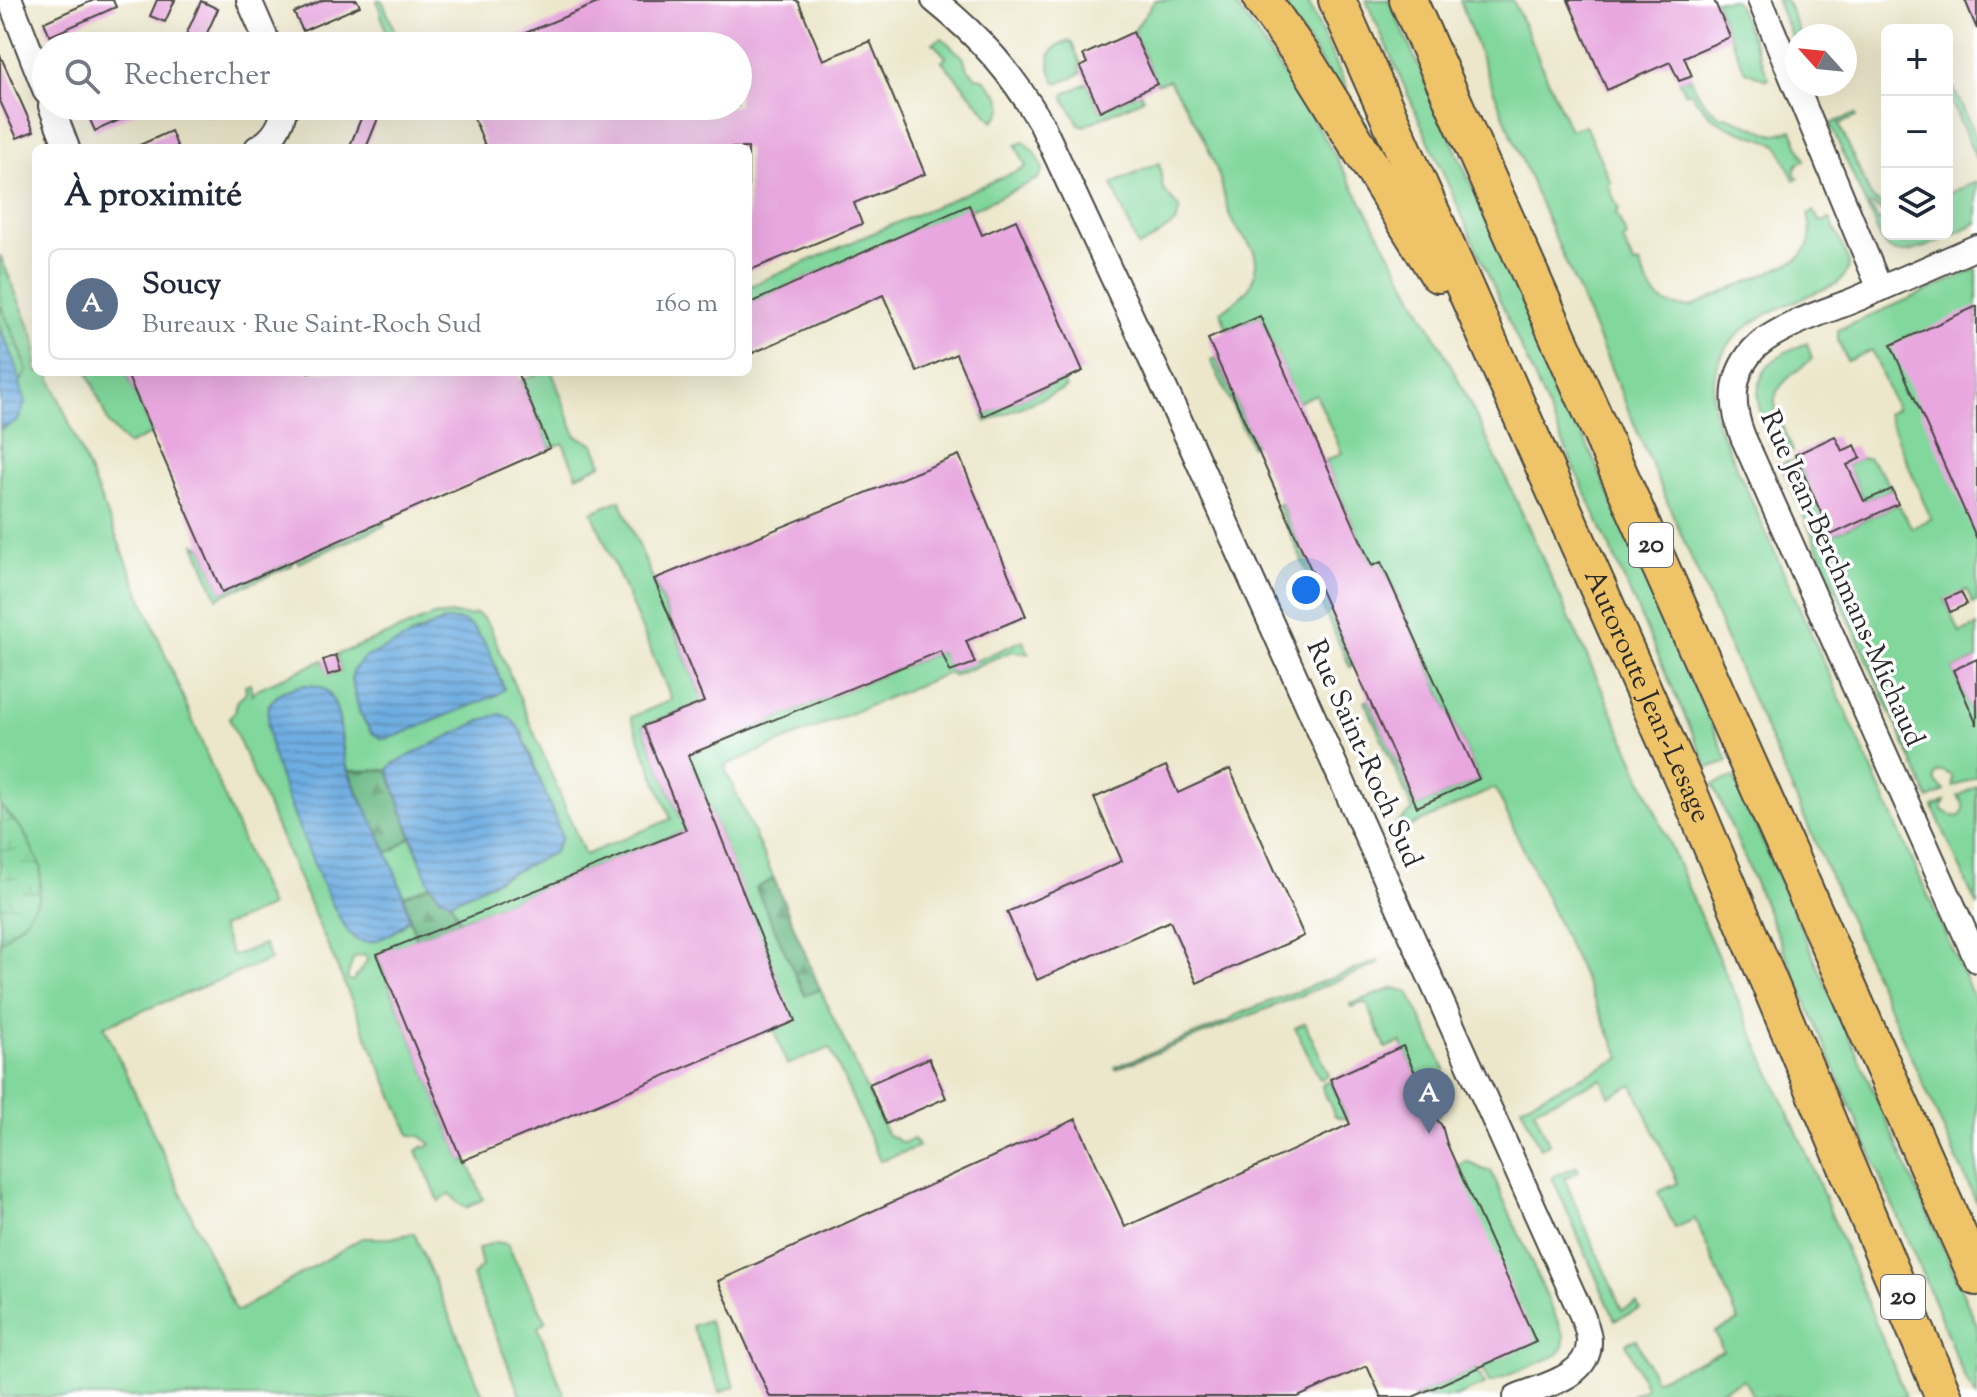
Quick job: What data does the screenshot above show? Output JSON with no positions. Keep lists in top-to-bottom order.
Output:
{
  "streets": {
    "highway": ["20", "Autoroute Jean-Lesage"],
    "street": ["Rue Jean-Berchmans-Michaud", "Rue Saint-Roch Sud"]
  },
  "north": "top left",
  "page": {
    "map_buttons": ["+", "−"],
    "search": "Rechercher",
    "heading": "À proximité",
    "list": [
      {
        "mark": "A",
        "name": "Soucy",
        "note": "Bureaux · Rue Saint-Roch Sud",
        "value": "160 m"
      }
    ],
    "pins": "A"
  }
}
